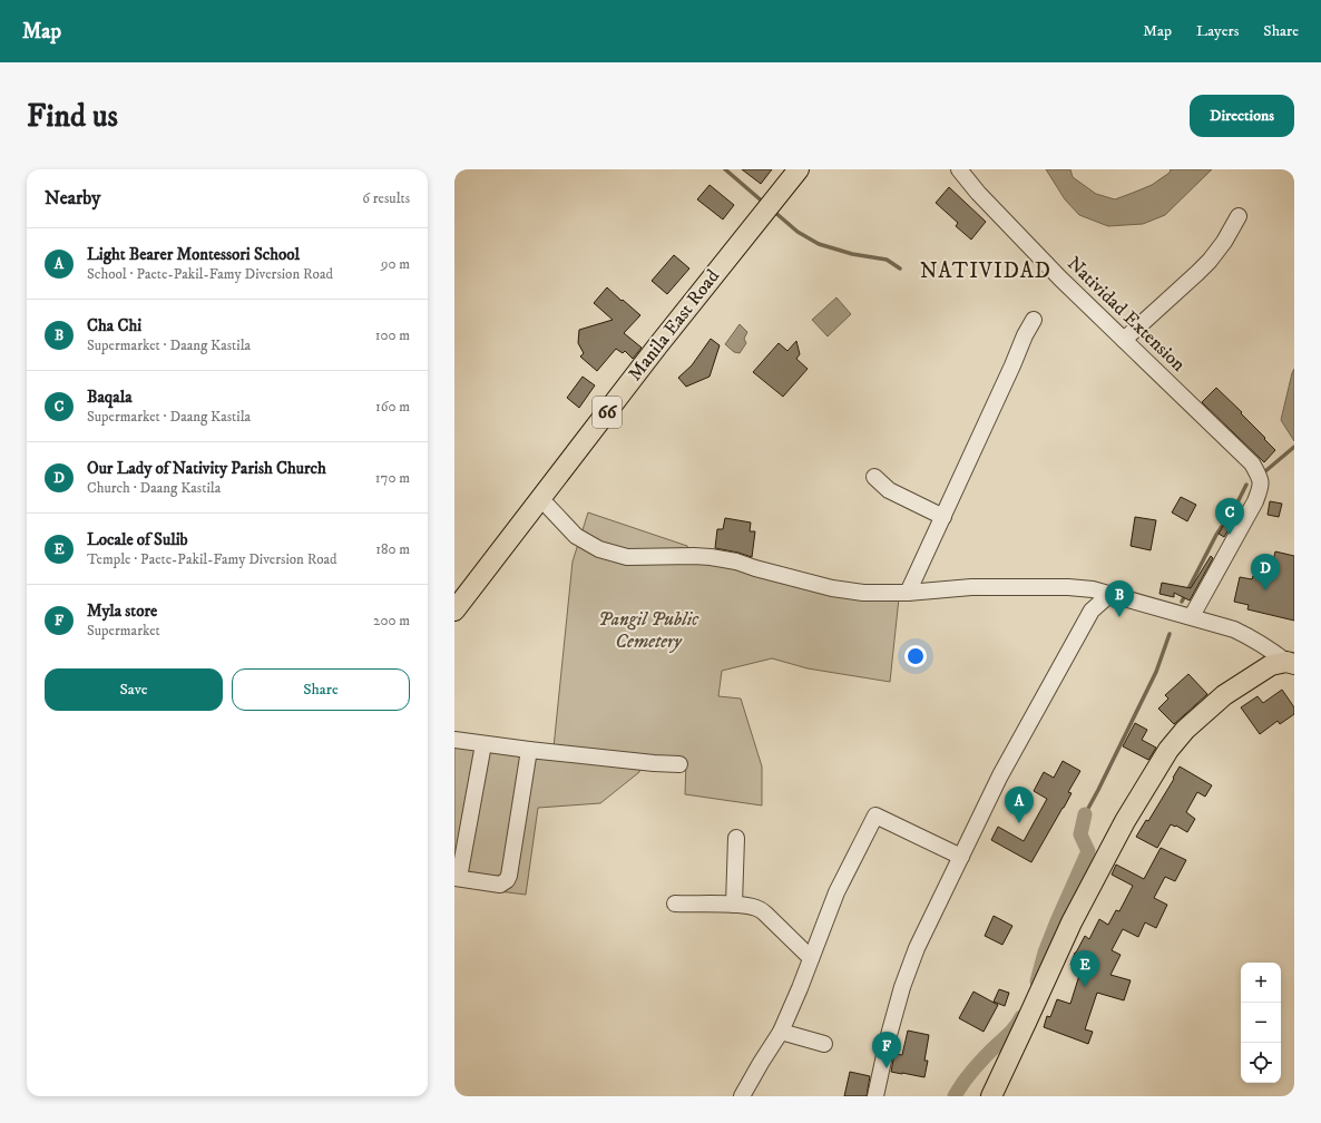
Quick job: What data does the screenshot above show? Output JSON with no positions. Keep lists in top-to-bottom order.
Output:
{
  "streets": {
    "main road": ["Manila East Road", "66"],
    "street": ["Natividad Extension"]
  },
  "districts": ["NATIVIDAD"],
  "parks": ["Pangil Public Cemetery"],
  "page": {
    "header": "Map",
    "nav": ["Map", "Layers", "Share"],
    "buttons": [
      "Directions",
      ["Save", "Share"]
    ],
    "title": "Find us",
    "heading": ["Nearby", "6 results"],
    "list": [
      {
        "mark": "A",
        "name": "Light Bearer Montessori School",
        "note": "School · Paete-Pakil-Famy Diversion Road",
        "value": "90 m"
      },
      {
        "mark": "B",
        "name": "Cha Chi",
        "note": "Supermarket · Daang Kastila",
        "value": "100 m"
      },
      {
        "mark": "C",
        "name": "Baqala",
        "note": "Supermarket · Daang Kastila",
        "value": "160 m"
      },
      {
        "mark": "D",
        "name": "Our Lady of Nativity Parish Church",
        "note": "Church · Daang Kastila",
        "value": "170 m"
      },
      {
        "mark": "E",
        "name": "Locale of Sulib",
        "note": "Temple · Paete-Pakil-Famy Diversion Road",
        "value": "180 m"
      },
      {
        "mark": "F",
        "name": "Myla store",
        "note": "Supermarket",
        "value": "200 m"
      }
    ],
    "pins": [
      "C",
      "D",
      "B",
      "A",
      "E",
      "F"
    ],
    "map_buttons": ["+", "−"]
  }
}
